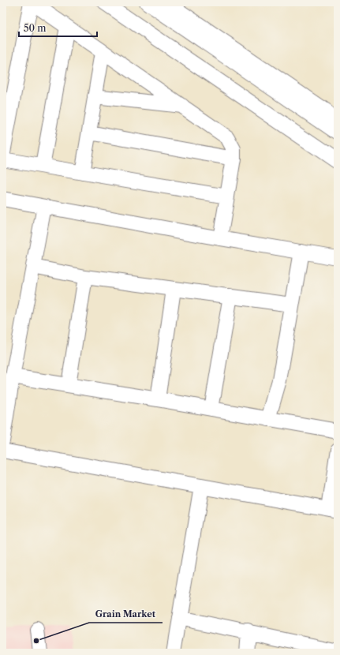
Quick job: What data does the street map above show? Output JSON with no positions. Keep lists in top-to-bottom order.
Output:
{
  "places": ["Grain Market"],
  "scale_bar": "50 m"
}
